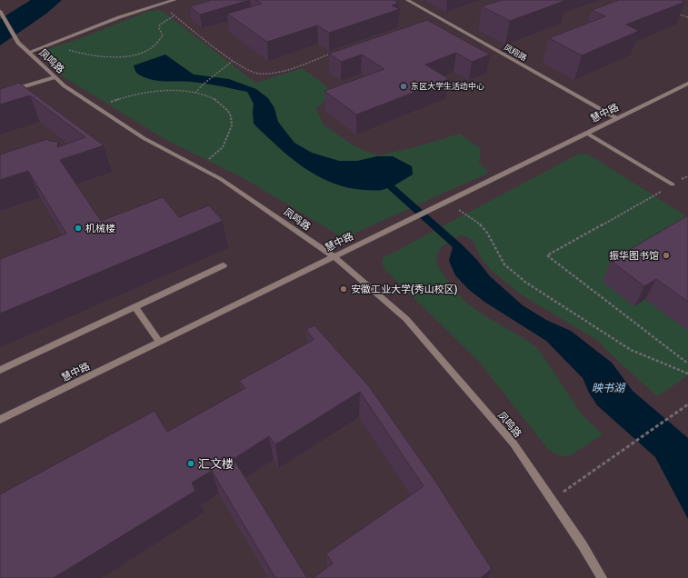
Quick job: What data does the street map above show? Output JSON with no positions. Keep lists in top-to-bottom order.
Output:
{
  "streets": {
    "street": ["凤翔路", "凤鸣路", "慧中路"]
  },
  "crossings": [
    ["凤翔路", "慧中路"],
    ["凤鸣路", "慧中路"]
  ],
  "water": ["映书湖"],
  "places": [
    "东区大学生活动中心",
    "机械楼",
    "振华图书馆",
    "安徽工业大学(秀山校区)",
    "汇文楼"
  ]
}
